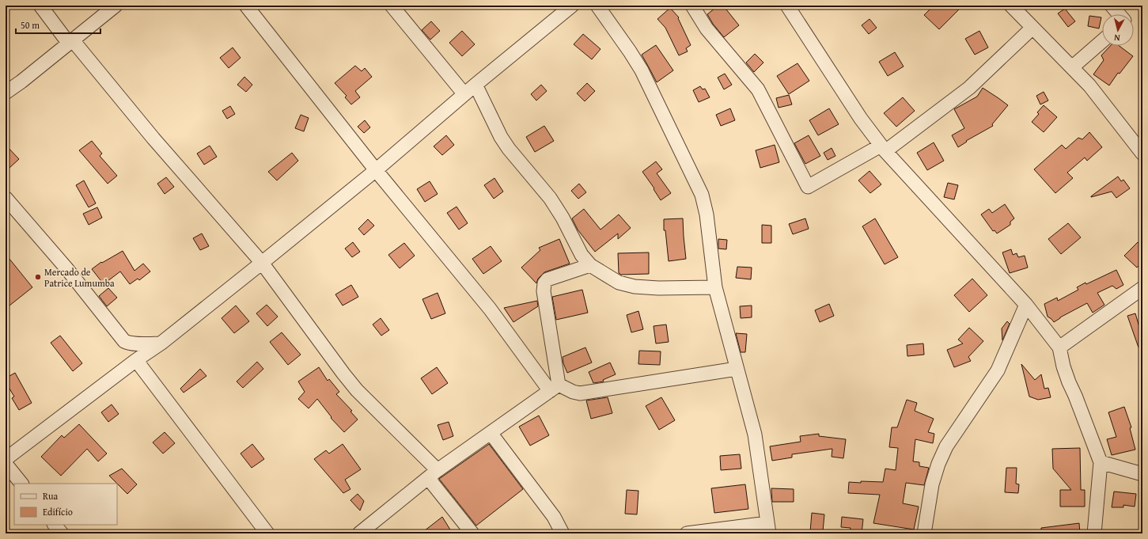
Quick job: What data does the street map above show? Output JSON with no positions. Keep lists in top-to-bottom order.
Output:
{
  "places": ["Mercado de Patrice Lumumba"],
  "legend": ["Rua", "Edifício"],
  "scale_bar": "50 m",
  "north": "bottom"
}
